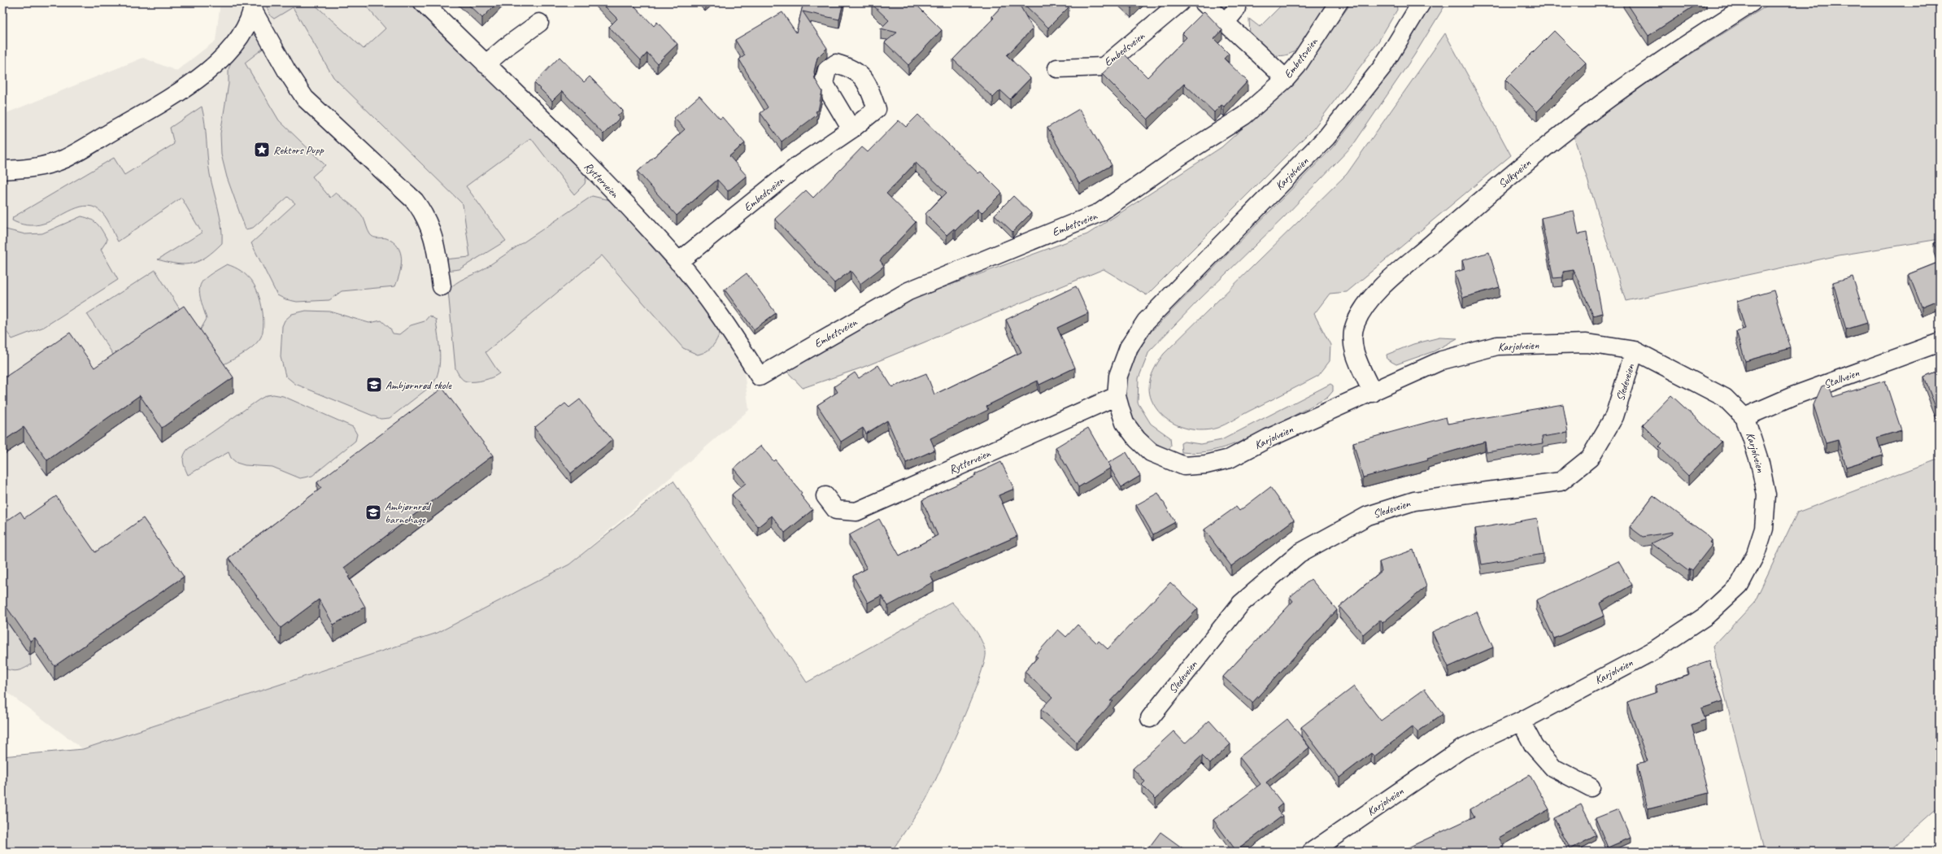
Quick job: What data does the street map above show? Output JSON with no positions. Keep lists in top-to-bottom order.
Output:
{
  "streets": {
    "street": [
      "Embedsveien",
      "Embetsveien",
      "Karjolveien",
      "Sulkyveien",
      "Rytterveien",
      "Stallveien",
      "Sledeveien"
    ]
  },
  "crossings": [
    ["Embedsveien", "Rytterveien"],
    ["Embetsveien", "Rytterveien"],
    ["Karjolveien", "Sulkyveien"],
    ["Karjolveien", "Rytterveien"],
    ["Karjolveien", "Stallveien"],
    ["Karjolveien", "Sledeveien"]
  ],
  "places": {
    "place": ["Rektors Pupp"],
    "school or university": ["Ambjørnrød skole", "Ambjørnrød barnehage"]
  }
}
